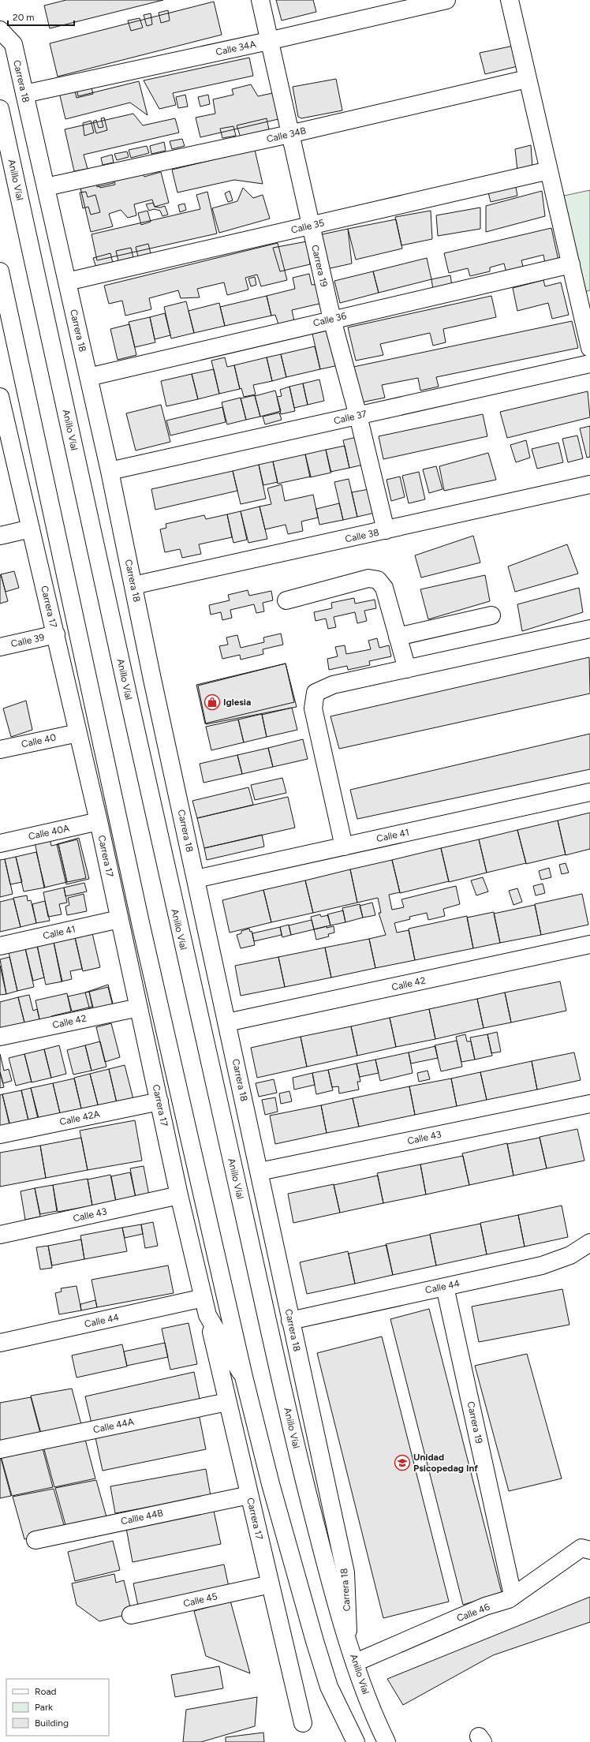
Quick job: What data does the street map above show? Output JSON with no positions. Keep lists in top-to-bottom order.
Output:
{
  "streets": {
    "main road": [
      "Calle 34A",
      "Carrera 18",
      "Calle 34B",
      "Anillo Víal",
      "Calle 35",
      "Carrera 19",
      "Calle 36",
      "Calle 37",
      "Calle 38",
      "Carrera 17",
      "Calle 39",
      "Calle 40",
      "Calle 40A",
      "Calle 41",
      "Calle 42",
      "Calle 42A",
      "Calle 43",
      "Calle 44",
      "Calle 44A",
      "Callle 44B",
      "Calle 45",
      "Calle 46"
    ]
  },
  "crossings": [
    ["Calle 34A", "Carrera 18"],
    ["Calle 34A", "Carrera 19"],
    ["Carrera 18", "Calle 34B"],
    ["Carrera 18", "Anillo Víal"],
    ["Carrera 18", "Calle 35"],
    ["Carrera 18", "Calle 36"],
    ["Carrera 18", "Calle 37"],
    ["Carrera 18", "Calle 38"],
    ["Carrera 18", "Calle 41"],
    ["Carrera 18", "Calle 42"],
    ["Carrera 18", "Calle 43"],
    ["Carrera 18", "Calle 44"],
    ["Calle 34B", "Carrera 19"],
    ["Anillo Víal", "Calle 46"],
    ["Calle 35", "Carrera 19"],
    ["Carrera 19", "Calle 36"],
    ["Carrera 19", "Calle 37"],
    ["Carrera 19", "Calle 38"],
    ["Carrera 19", "Calle 44"],
    ["Carrera 19", "Calle 46"],
    ["Carrera 17", "Calle 39"],
    ["Carrera 17", "Calle 40"],
    ["Carrera 17", "Calle 40A"],
    ["Carrera 17", "Calle 41"],
    ["Carrera 17", "Calle 42"],
    ["Carrera 17", "Calle 42A"],
    ["Carrera 17", "Calle 43"],
    ["Carrera 17", "Calle 44"],
    ["Carrera 17", "Calle 44A"],
    ["Carrera 17", "Callle 44B"],
    ["Carrera 17", "Calle 45"]
  ],
  "places": {
    "shop": ["Iglesia"],
    "school or university": ["Unidad Psicopedag Inf"]
  },
  "legend": ["Road", "Park", "Building"],
  "scale_bar": "20 m"
}
